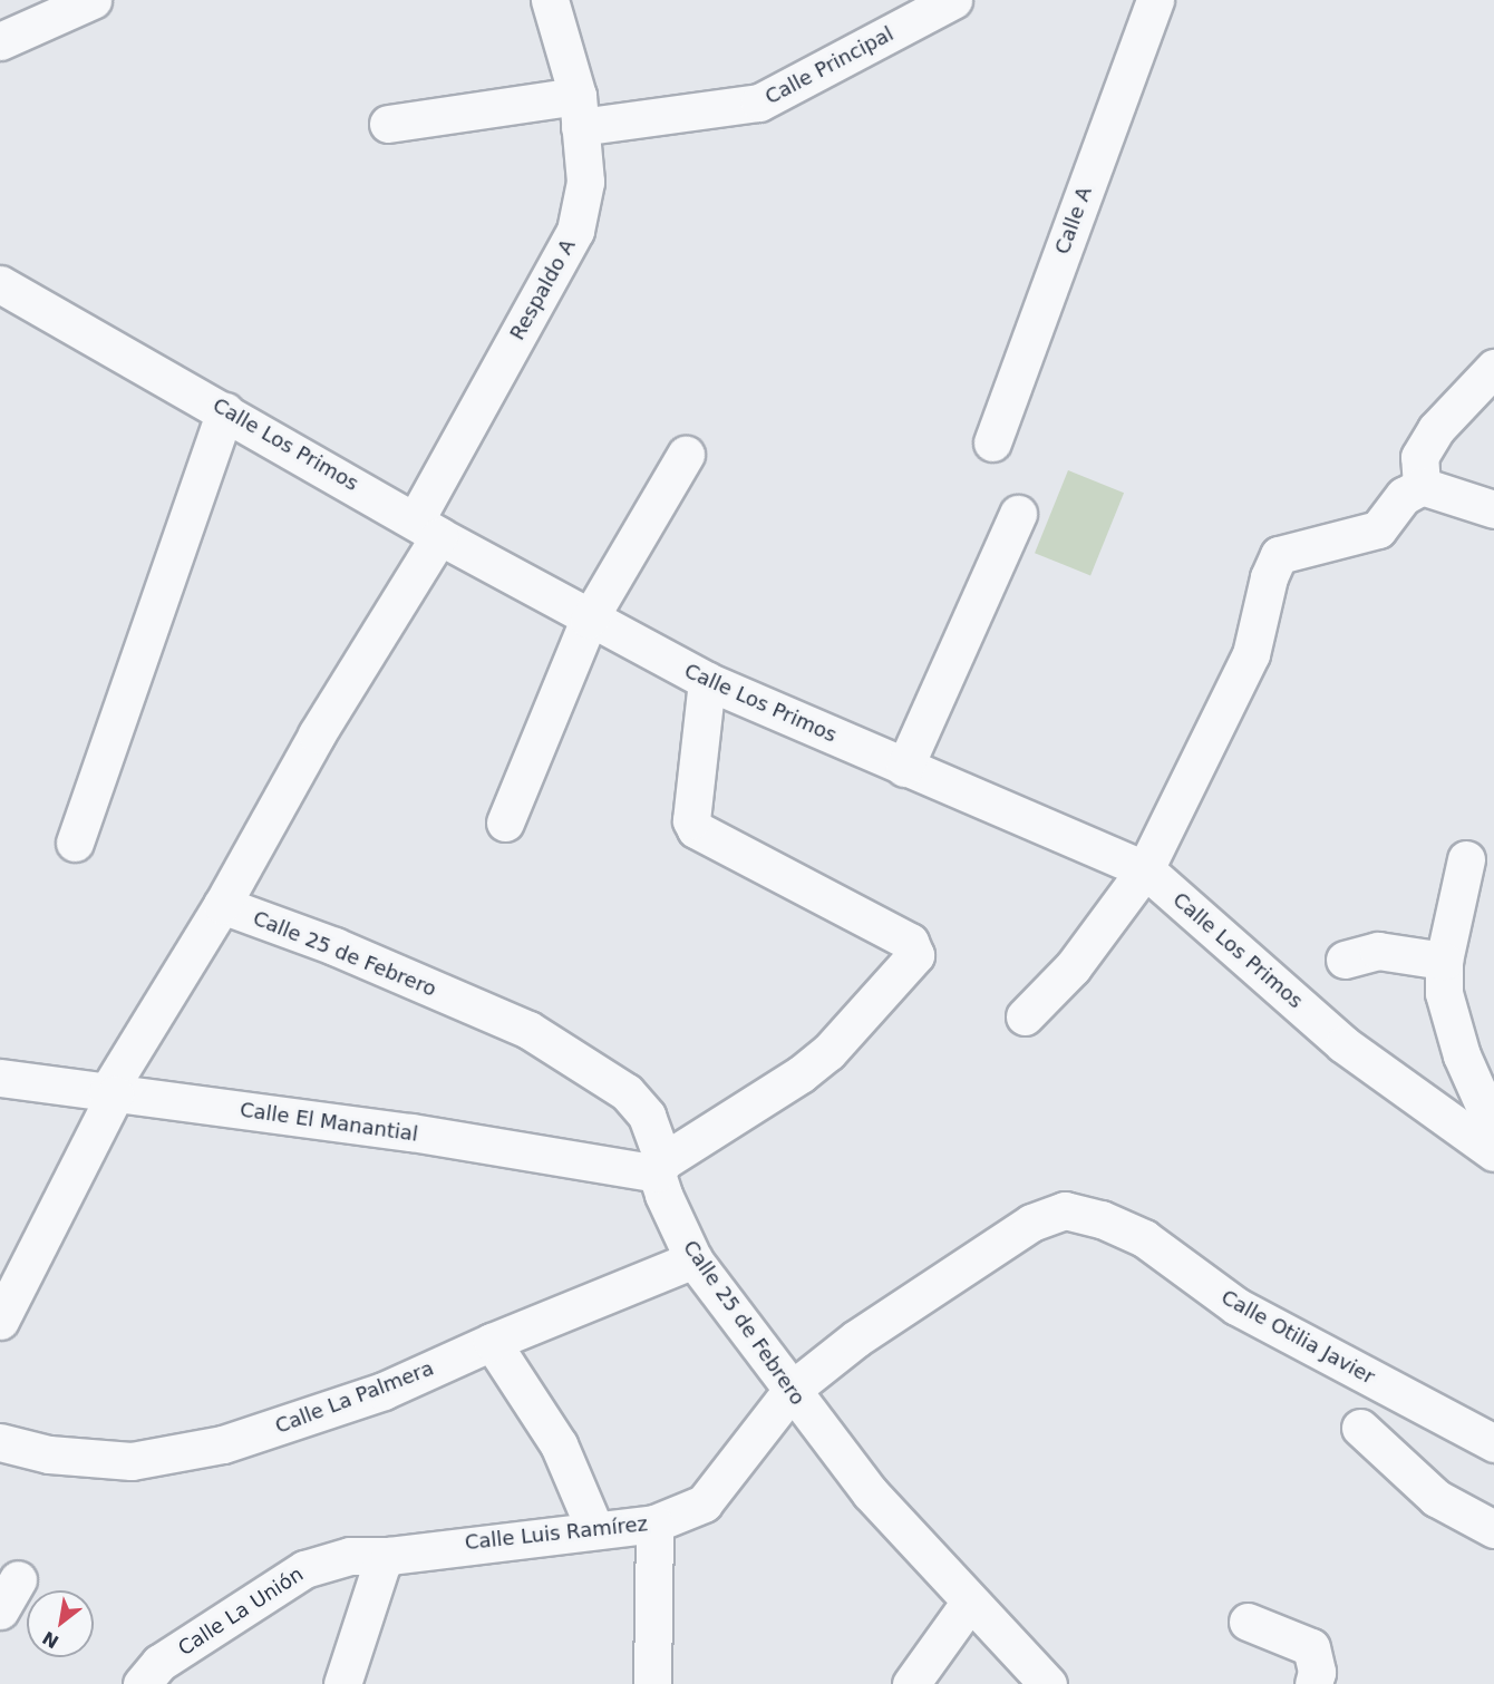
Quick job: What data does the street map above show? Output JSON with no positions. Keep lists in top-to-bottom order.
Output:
{
  "streets": {
    "street": [
      "Calle Principal",
      "Calle A",
      "Respaldo A",
      "Calle Los Primos",
      "Calle 25 de Febrero",
      "Calle El Manantial",
      "Calle Otilia Javier",
      "Calle La Palmera",
      "Calle Luis Ramírez",
      "Calle La Unión"
    ]
  },
  "crossings": [
    ["Calle Principal", "Respaldo A"],
    ["Respaldo A", "Calle Los Primos"],
    ["Respaldo A", "Calle 25 de Febrero"],
    ["Respaldo A", "Calle El Manantial"],
    ["Calle 25 de Febrero", "Calle El Manantial"],
    ["Calle 25 de Febrero", "Calle La Palmera"],
    ["Calle 25 de Febrero", "Calle Luis Ramírez"],
    ["Calle Otilia Javier", "Calle Luis Ramírez"],
    ["Calle Luis Ramírez", "Calle La Unión"]
  ],
  "north": "bottom left"
}
